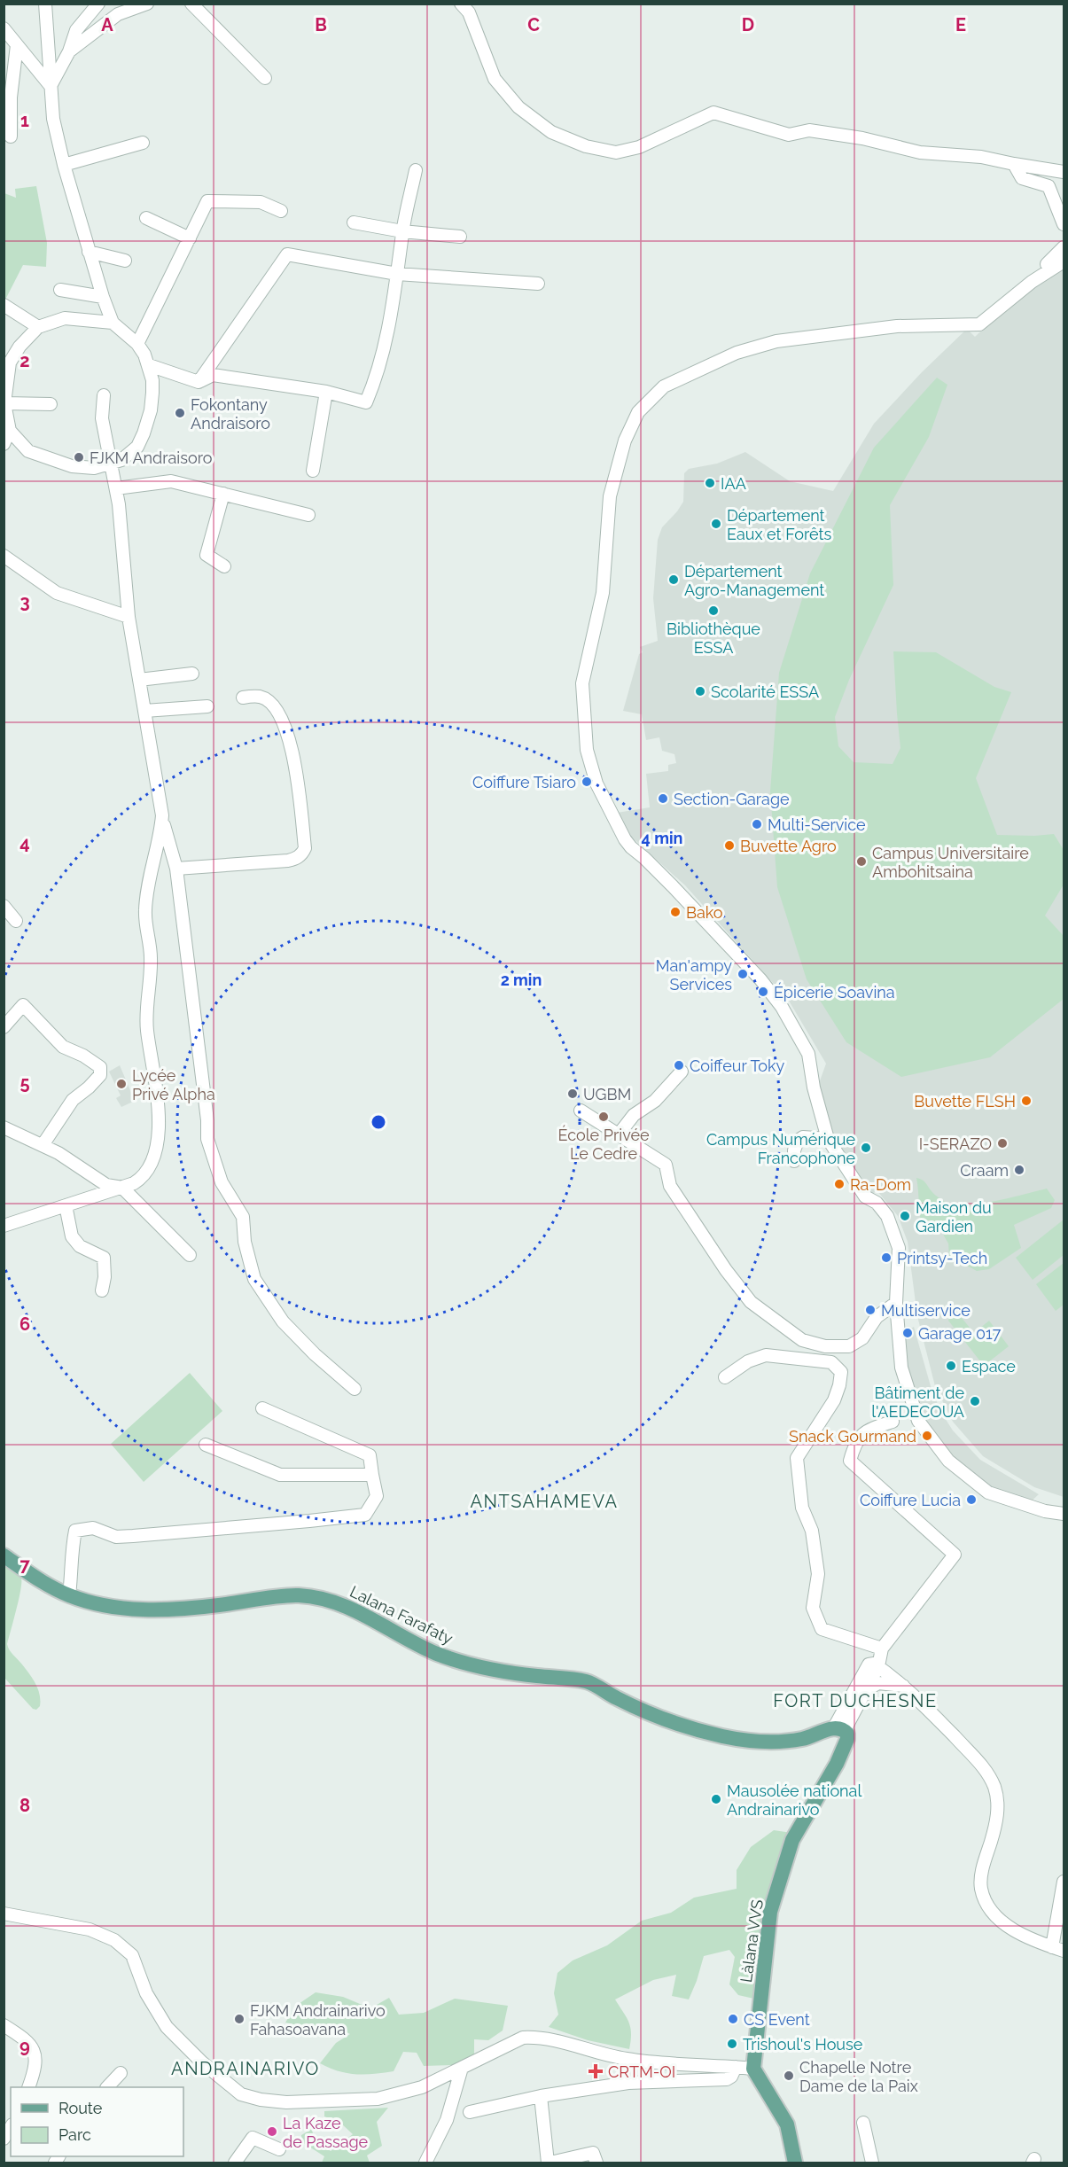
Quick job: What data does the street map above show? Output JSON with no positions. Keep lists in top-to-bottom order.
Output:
{
  "streets": {
    "main road": ["Lalana Farafaty", "Làlana VVS"]
  },
  "crossings": [
    ["Lalana Farafaty", "Làlana VVS"]
  ],
  "districts": ["ANTSAHAMEVA", "FORT DUCHESNE", "ANDRAINARIVO"],
  "places": {
    "other": [
      "Fokontany Andraisoro",
      "FJKM Andraisoro",
      "IAA",
      "Département Eaux et Forêts",
      "Département Agro-Management",
      "Bibliothèque ESSA",
      "Scolarité ESSA",
      "Coiffure Tsiaro",
      "Section-Garage",
      "Multi-Service",
      "Buvette Agro",
      "Campus Universitaire Ambohitsaina",
      "Bako",
      "Man'ampy Services",
      "Épicerie Soavina",
      "Coiffeur Toky",
      "Lycée Privé Alpha",
      "UGBM",
      "Buvette FLSH",
      "École Privée Le Cedre",
      "I-SERAZO",
      "Campus Numérique Francophone",
      "Craam",
      "Ra-Dom",
      "Maison du Gardien",
      "Printsy-Tech",
      "Multiservice",
      "Garage 017",
      "Espace",
      "Bâtiment de l'AEDECOUA",
      "Snack Gourmand",
      "Coiffure Lucia",
      "Mausolée national Andrainarivo",
      "FJKM Andrainarivo Fahasoavana",
      "CS Event",
      "Trishoul's House",
      "Chapelle Notre Dame de la Paix",
      "La Kaze de Passage"
    ],
    "health": ["CRTM-OI"]
  },
  "legend": ["Route", "Parc"],
  "grid": {
    "columns": [
      "A",
      "B",
      "C",
      "D",
      "E"
    ],
    "rows": [
      "1",
      "2",
      "3",
      "4",
      "5",
      "6",
      "7",
      "8",
      "9"
    ]
  },
  "rings": ["4 min", "2 min"]
}
